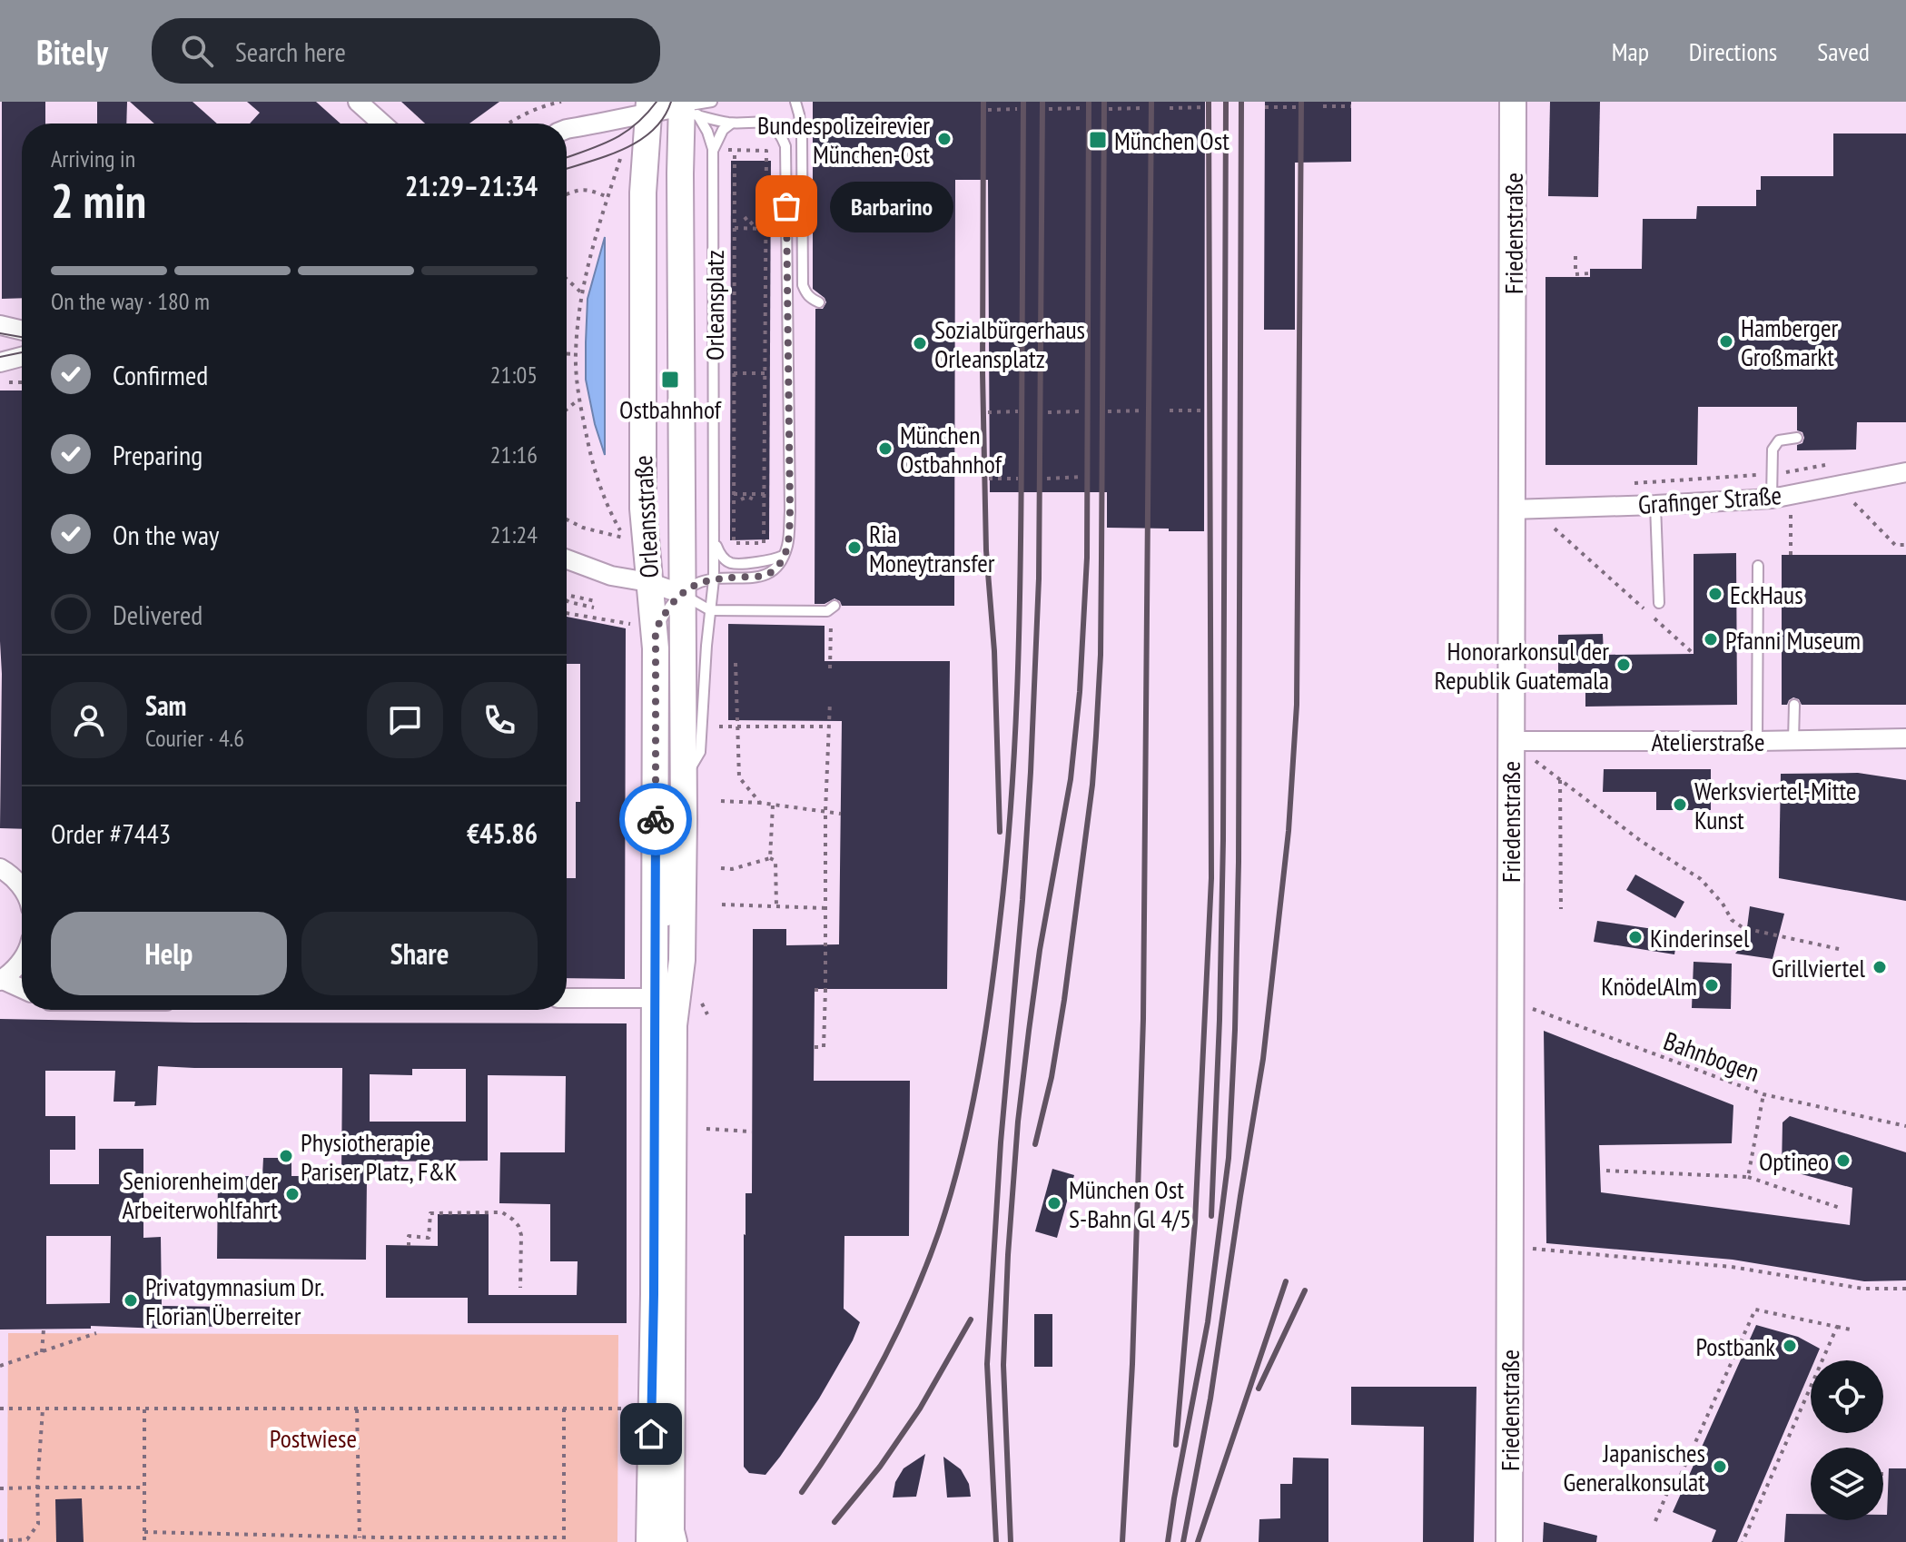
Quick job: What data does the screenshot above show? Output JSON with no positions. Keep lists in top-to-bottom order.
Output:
{
  "streets": {
    "main road": ["Friedenstraße", "Orleansstraße"],
    "street": ["Grafinger Straße", "Atelierstraße"],
    "lane": ["Orleansplatz"],
    "path": ["Bahnbogen"]
  },
  "crossings": [
    ["Friedenstraße", "Grafinger Straße"],
    ["Friedenstraße", "Atelierstraße"],
    ["Friedenstraße", "Bahnbogen"],
    ["Orleansplatz", "Orleansstraße"]
  ],
  "parks": ["Postwiese"],
  "places": {
    "other": [
      "Bundespolizeirevier München-Ost",
      "Barbarino",
      "Hamberger Großmarkt",
      "Sozialbürgerhaus Orleansplatz",
      "München Ostbahnhof",
      "Ria Moneytransfer",
      "EckHaus",
      "Pfanni Museum",
      "Honorarkonsul der Republik Guatemala",
      "Werksviertel-Mitte Kunst",
      "Kinderinsel",
      "Grillviertel",
      "KnödelAlm",
      "Physiotherapie Pariser Platz, F&K",
      "Optineo",
      "Seniorenheim der Arbeiterwohlfahrt",
      "München Ost S-Bahn Gl 4/5",
      "Privatgymnasium Dr. Florian Überreiter",
      "Postbank",
      "Japanisches Generalkonsulat"
    ],
    "transit": ["München Ost", "Ostbahnhof"]
  },
  "page": {
    "header": "Bitely",
    "search": "Search here",
    "nav": ["Map", "Directions", "Saved"],
    "heading": ["2 min", "Arriving in", "21:29–21:34"],
    "panel": [
      "Sam",
      "Courier · 4.6",
      "Order #7443",
      "€45.86"
    ],
    "bubble": "Barbarino",
    "bar": "On the way · 180 m",
    "list": [
      ["Confirmed", "21:05"],
      ["Preparing", "21:16"],
      ["On the way", "21:24"],
      "Delivered"
    ],
    "buttons": ["Help", "Share"]
  }
}
